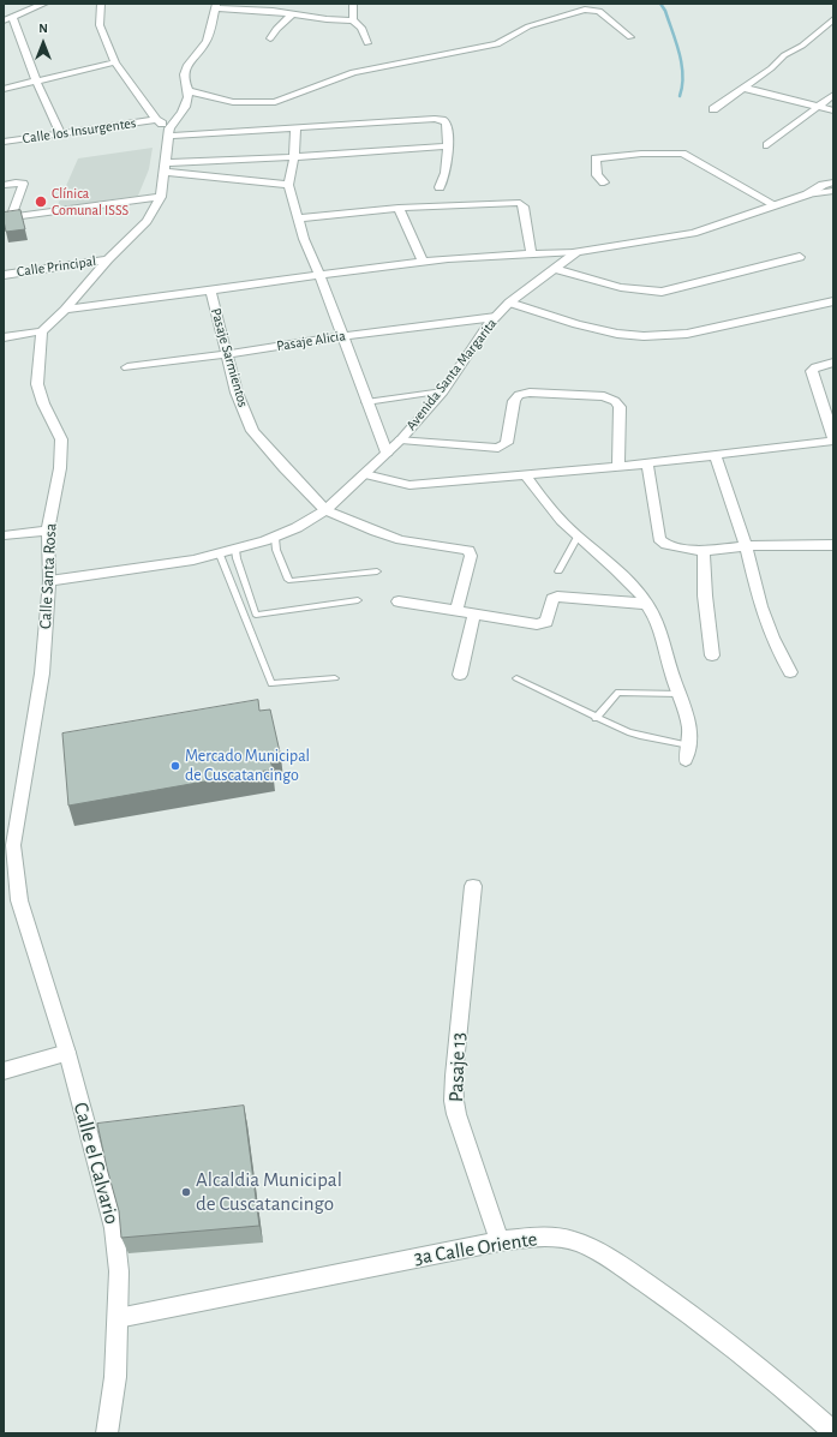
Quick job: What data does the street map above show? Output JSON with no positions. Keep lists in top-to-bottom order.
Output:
{
  "streets": {
    "street": [
      "Calle los Insurgentes",
      "Calle Principal",
      "Pasaje Alicia",
      "Pasaje Sarmientos",
      "Avenida Santa Margarita",
      "Calle Santa Rosa",
      "Pasaje 13",
      "Calle el Calvario",
      "3a Calle Oriente"
    ]
  },
  "crossings": [
    ["Pasaje Alicia", "Pasaje Sarmientos"],
    ["Pasaje Alicia", "Avenida Santa Margarita"],
    ["Pasaje Sarmientos", "Avenida Santa Margarita"],
    ["Avenida Santa Margarita", "Calle Santa Rosa"],
    ["Calle Santa Rosa", "Calle el Calvario"],
    ["Pasaje 13", "3a Calle Oriente"],
    ["Calle el Calvario", "3a Calle Oriente"]
  ],
  "places": ["Clínica Comunal ISSS", "Mercado Municipal de Cuscatancingo", "Alcaldia Municipal de Cuscatancingo"],
  "north": "top"
}
